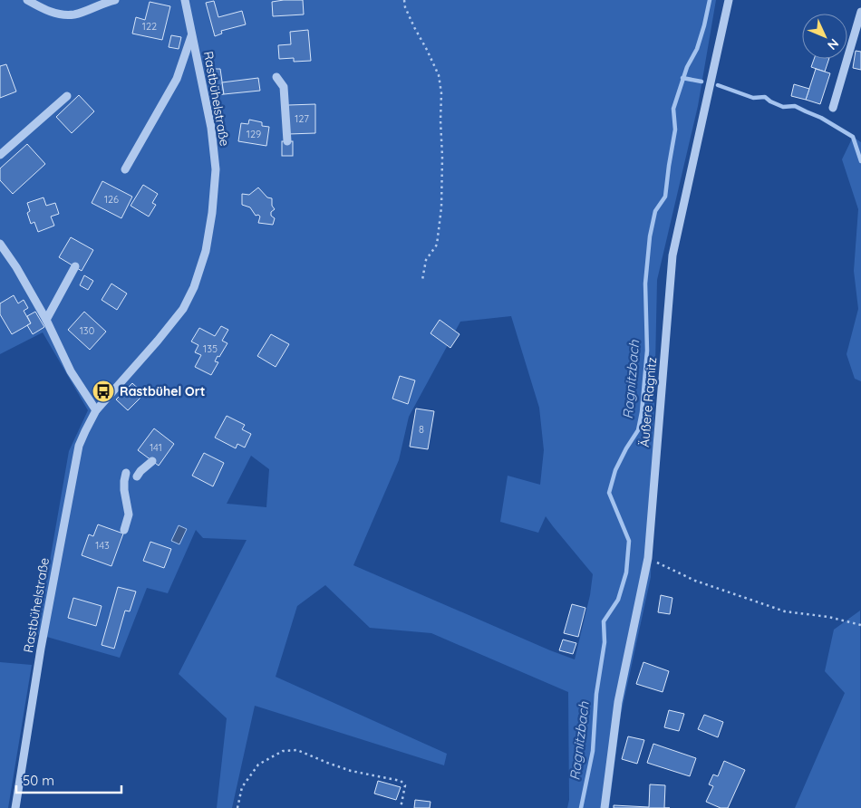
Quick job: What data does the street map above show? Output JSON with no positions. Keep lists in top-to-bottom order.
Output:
{
  "streets": {
    "street": ["Rastbühelstraße", "Äußere Ragnitz"]
  },
  "water": ["Ragnitzbach"],
  "places": {
    "bus stop": ["Rastbühel Ort"]
  },
  "house_numbers": [
    "122",
    "127",
    "129",
    "126",
    "130",
    "135",
    "8",
    "141",
    "143"
  ],
  "scale_bar": "50 m",
  "north": "bottom right"
}
